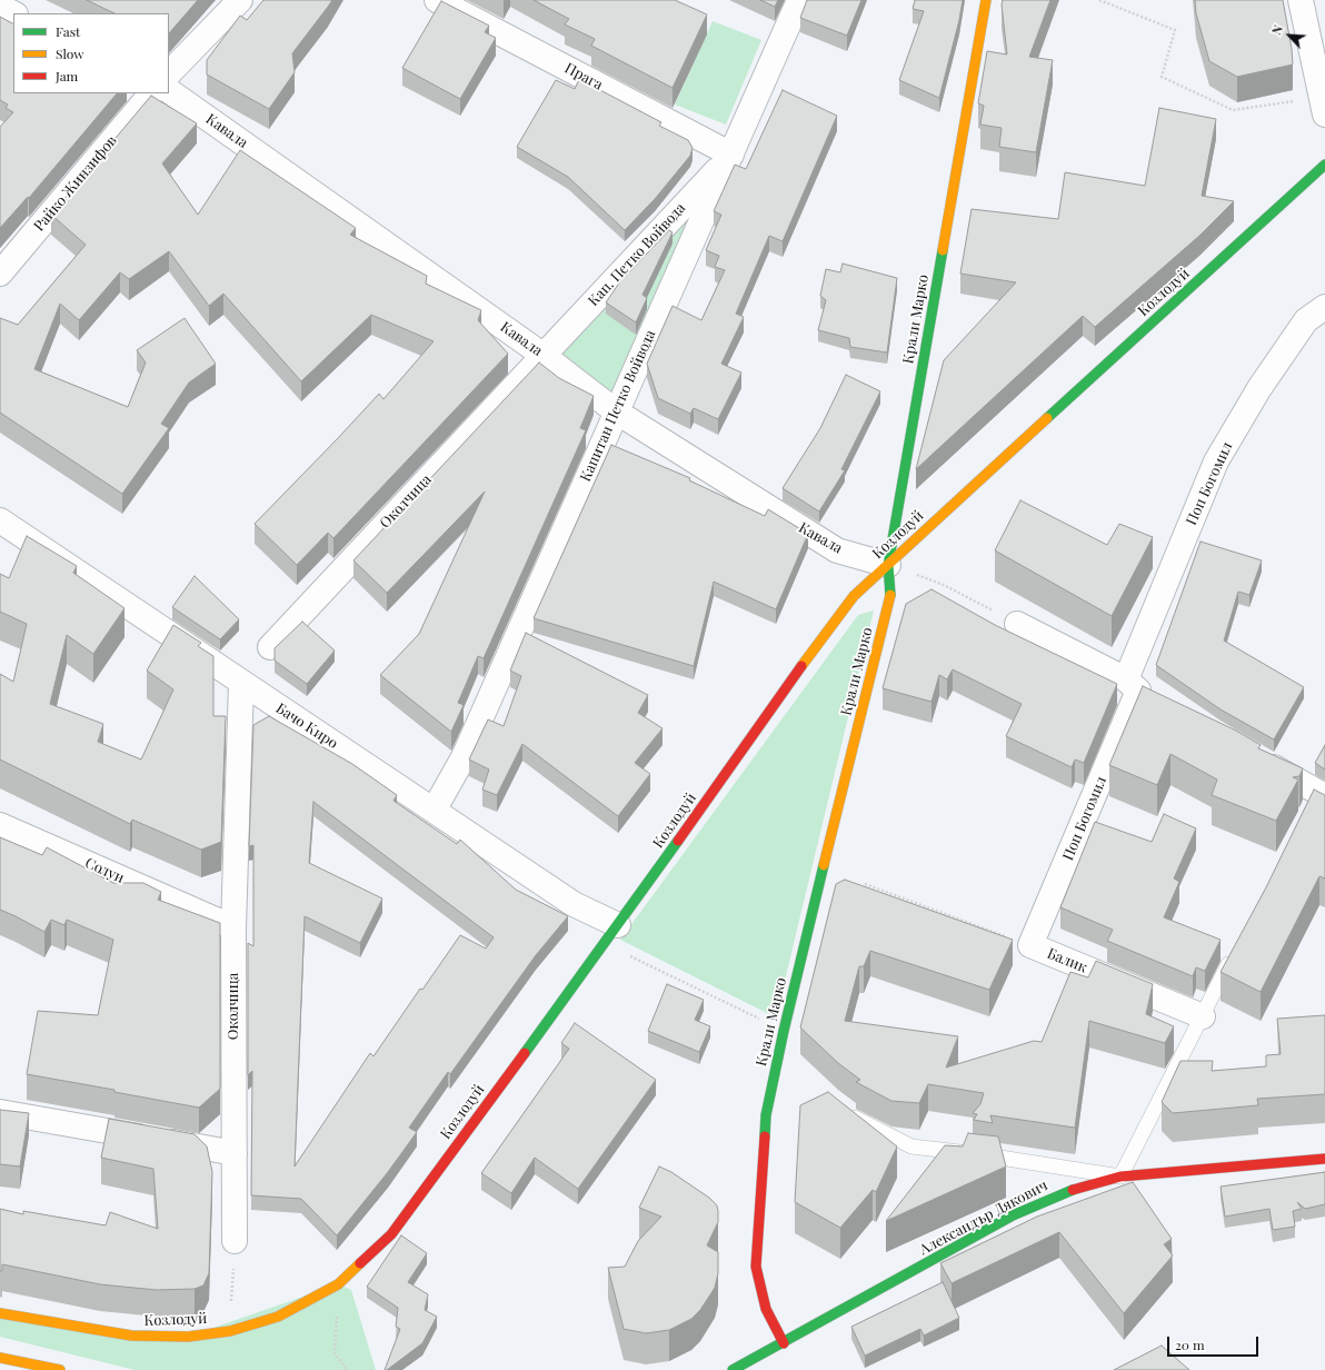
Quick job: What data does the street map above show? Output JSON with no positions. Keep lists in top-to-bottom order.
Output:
{
  "streets": {
    "street": [
      "Прага",
      "Кавала",
      "Райко Жинзифов",
      "Кап. Петко Войвода",
      "Козлодуй",
      "Крали Марко",
      "Капитан Петко Войвода",
      "Поп Богомил",
      "Околчица",
      "Бачо Киро",
      "Солун",
      "Балик",
      "Александър Дякович"
    ]
  },
  "crossings": [
    ["Прага", "Кап. Петко Войвода"],
    ["Прага", "Капитан Петко Войвода"],
    ["Кавала", "Кап. Петко Войвода"],
    ["Кавала", "Козлодуй"],
    ["Кавала", "Крали Марко"],
    ["Кавала", "Капитан Петко Войвода"],
    ["Кавала", "Околчица"],
    ["Кап. Петко Войвода", "Капитан Петко Войвода"],
    ["Кап. Петко Войвода", "Околчица"],
    ["Козлодуй", "Крали Марко"],
    ["Козлодуй", "Бачо Киро"],
    ["Крали Марко", "Александър Дякович"],
    ["Капитан Петко Войвода", "Бачо Киро"],
    ["Поп Богомил", "Балик"],
    ["Околчица", "Бачо Киро"],
    ["Околчица", "Солун"]
  ],
  "legend": ["Fast", "Slow", "Jam"],
  "scale_bar": "20 m",
  "north": "top left"
}
